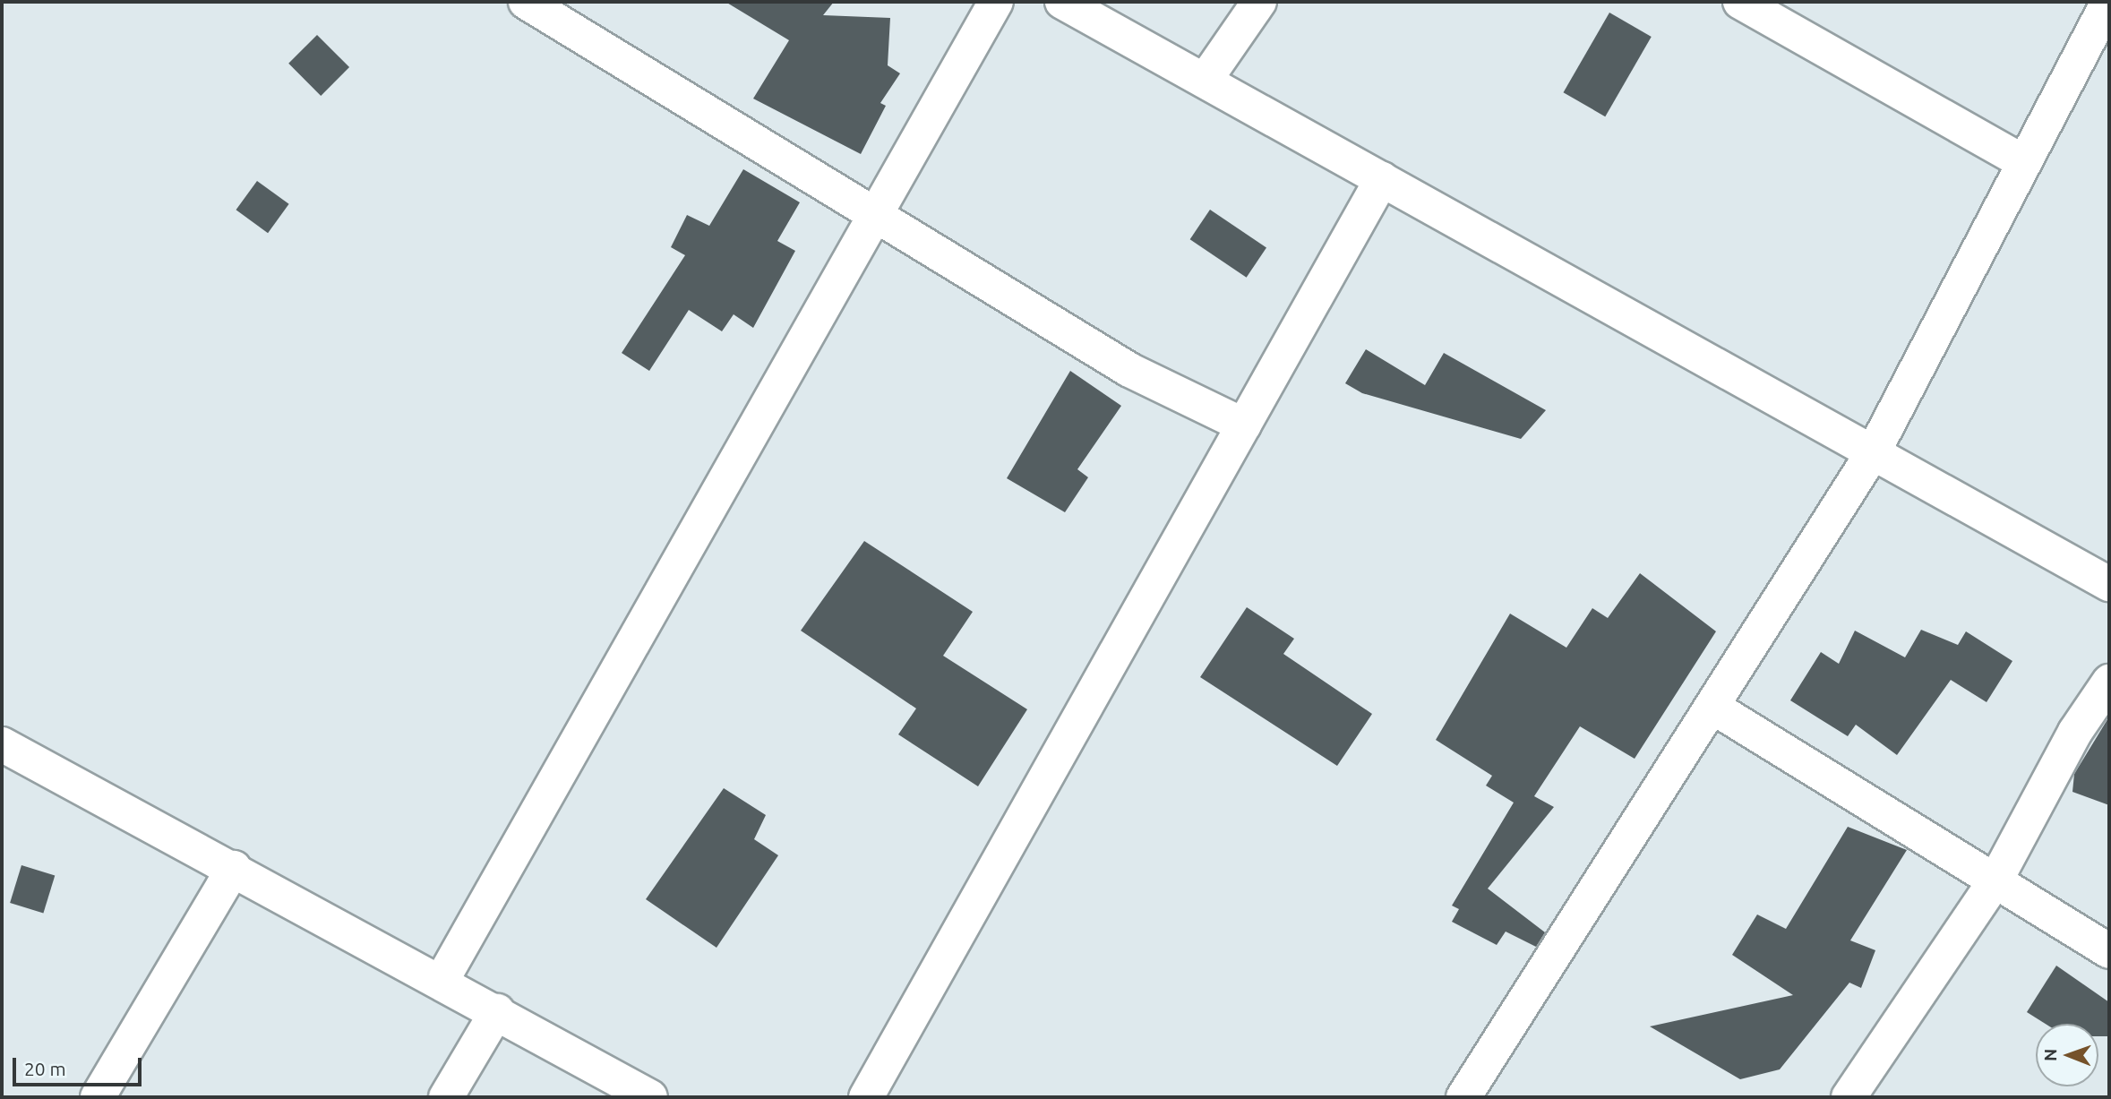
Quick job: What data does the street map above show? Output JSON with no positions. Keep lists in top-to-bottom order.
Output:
{
  "scale_bar": "20 m",
  "north": "left"
}
